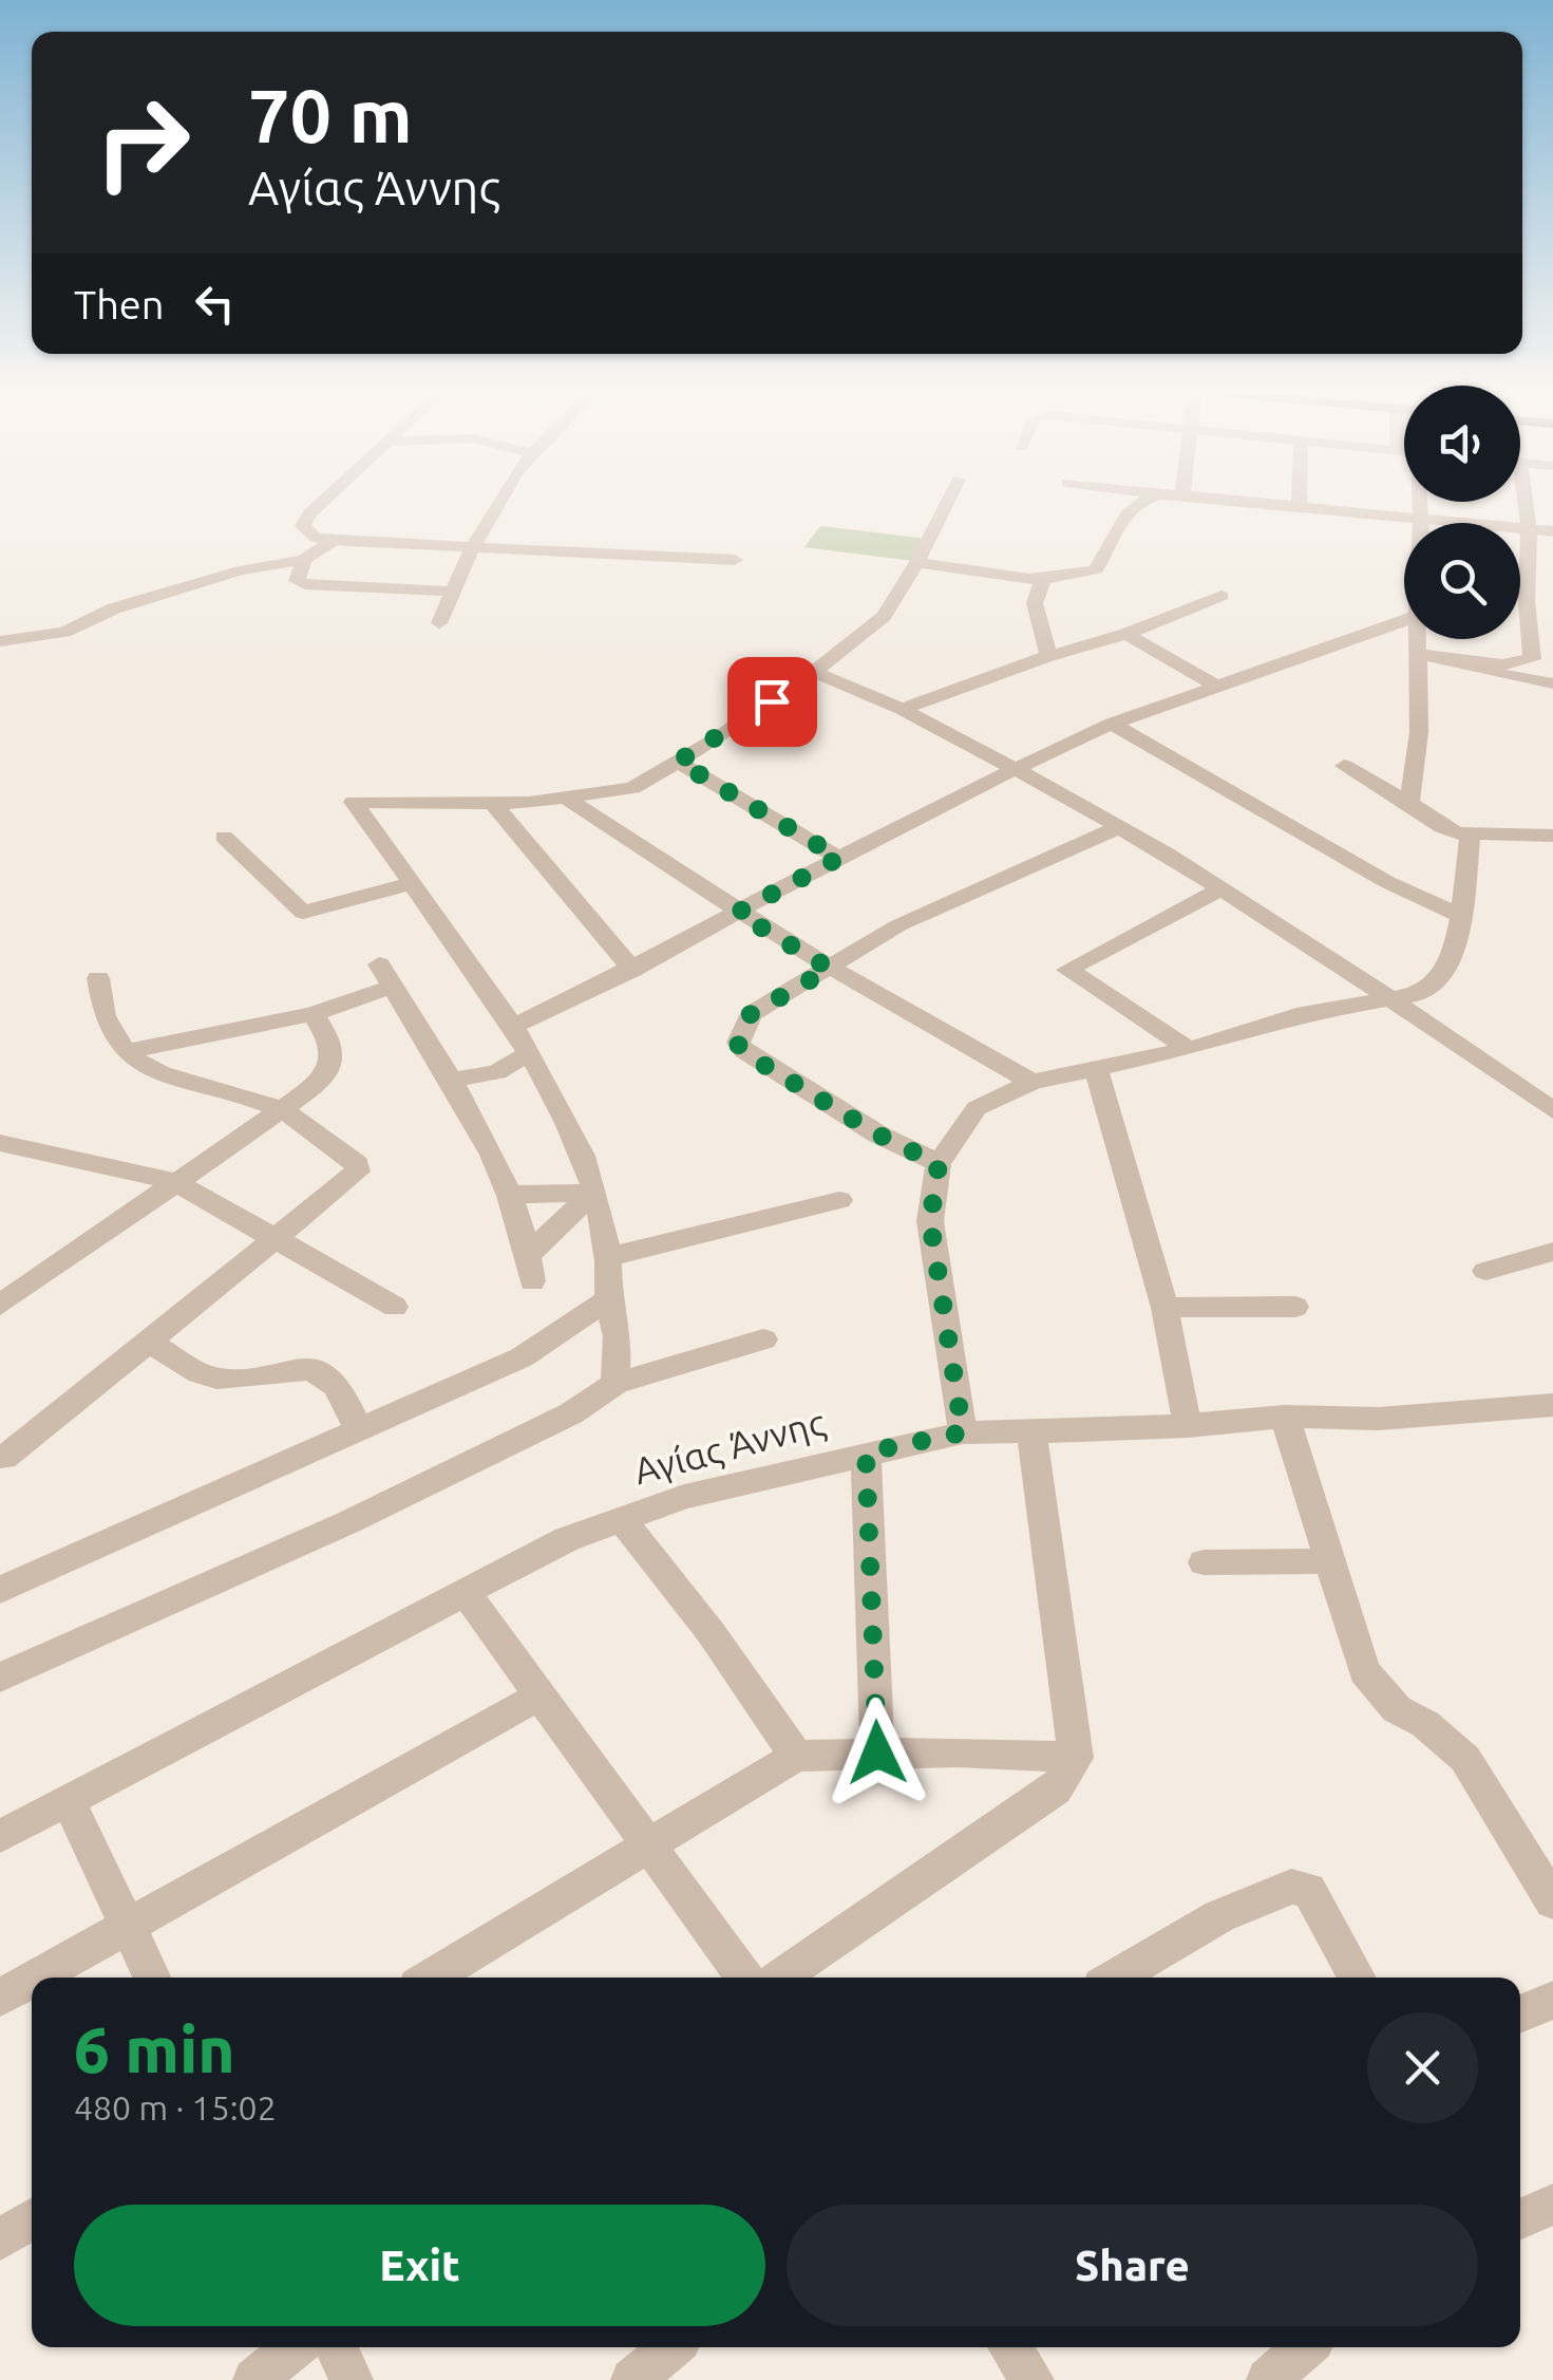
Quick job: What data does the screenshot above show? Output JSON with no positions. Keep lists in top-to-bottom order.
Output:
{
  "streets": {
    "street": ["Αγίας Άννης"]
  },
  "page": {
    "turn": ["70 m", "Αγίας Άννης"],
    "then": "Then",
    "heading": ["6 min", "480 m · 15:02"],
    "buttons": ["Exit", "Share"]
  }
}
